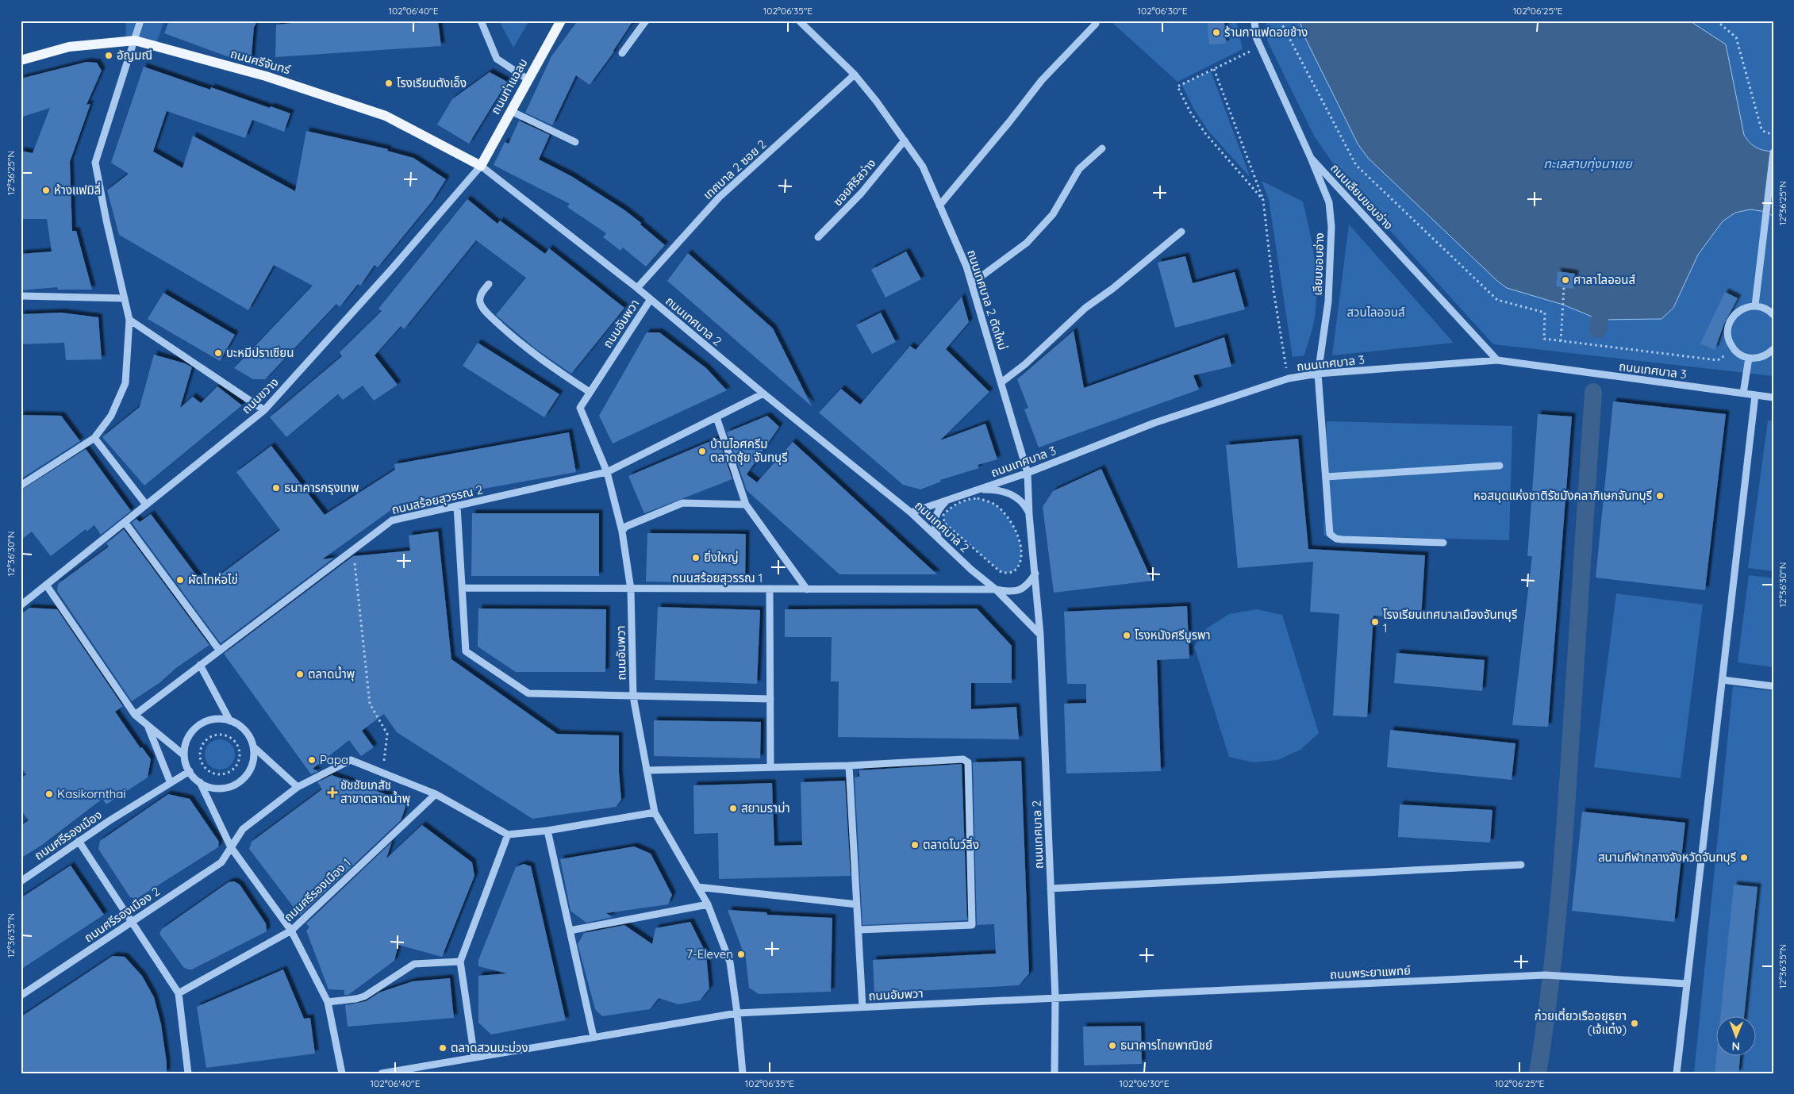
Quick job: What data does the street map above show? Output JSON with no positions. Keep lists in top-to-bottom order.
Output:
{
  "streets": {
    "main road": ["ถนนศรีจันทร์", "ถนนท่าแฉลบ"],
    "street": [
      "เทศบาล 2 ซอย 2",
      "ซอยศิริสว่าง",
      "ถนนเลียบขอบอ่าง",
      "เลียบขอบอ่าง",
      "ถนนเทศบาล 2 ตัดใหม่",
      "ถนนเทศบาล 2",
      "ถนนอัมพวา",
      "ถนนเทศบาล 3",
      "ถนนขวาง",
      "ถนนสร้อยสุวรรณ 2",
      "ถนนสร้อยสุวรรณ 1",
      "ถนนศรีรองเมือง",
      "ถนนศรีรองเมือง 1",
      "ถนนศรีรองเมือง 2",
      "ถนนพระยาแพทย์"
    ]
  },
  "crossings": [
    ["ถนนศรีจันทร์", "ถนนท่าแฉลบ"],
    ["ถนนศรีจันทร์", "ถนนเทศบาล 2"],
    ["ถนนศรีจันทร์", "ถนนขวาง"],
    ["ถนนท่าแฉลบ", "ถนนเทศบาล 2"],
    ["ถนนท่าแฉลบ", "ถนนขวาง"],
    ["เทศบาล 2 ซอย 2", "ถนนเทศบาล 2 ตัดใหม่"],
    ["เทศบาล 2 ซอย 2", "ถนนเทศบาล 2"],
    ["ซอยศิริสว่าง", "ถนนเทศบาล 2 ตัดใหม่"],
    ["ถนนเลียบขอบอ่าง", "เลียบขอบอ่าง"],
    ["ถนนเลียบขอบอ่าง", "ถนนเทศบาล 3"],
    ["เลียบขอบอ่าง", "ถนนเทศบาล 3"],
    ["ถนนเทศบาล 2 ตัดใหม่", "ถนนเทศบาล 2"],
    ["ถนนเทศบาล 2 ตัดใหม่", "ถนนเทศบาล 3"],
    ["ถนนเทศบาล 2 ตัดใหม่", "ถนนสร้อยสุวรรณ 1"],
    ["ถนนเทศบาล 2", "ถนนอัมพวา"],
    ["ถนนเทศบาล 2", "ถนนเทศบาล 3"],
    ["ถนนเทศบาล 2", "ถนนขวาง"],
    ["ถนนเทศบาล 2", "ถนนสร้อยสุวรรณ 2"],
    ["ถนนเทศบาล 2", "ถนนสร้อยสุวรรณ 1"],
    ["ถนนเทศบาล 2", "ถนนพระยาแพทย์"],
    ["ถนนอัมพวา", "ถนนสร้อยสุวรรณ 2"],
    ["ถนนอัมพวา", "ถนนสร้อยสุวรรณ 1"],
    ["ถนนอัมพวา", "ถนนพระยาแพทย์"],
    ["ถนนศรีรองเมือง 1", "ถนนศรีรองเมือง 2"]
  ],
  "water": ["ทะเลสาบทุ่งนาเชย"],
  "parks": ["สวนไลออนส์"],
  "places": {
    "other": [
      "ร้านกาแฟดอยช้าง",
      "อัญมณี",
      "โรงเรียนตังเอ็ง",
      "ห้างแฟมิลี่",
      "ศาลาไลออนส์",
      "บะหมีปราเซียน",
      "บ้านไอศครีม ตลาดซุ้ย จันทบุรี",
      "ธนาคารกรุงเทพ",
      "หอสมุดแห่งชาติรัชมังคลาภิเษกจันทบุรี",
      "ยิ่งใหญ่",
      "ผัดไทห่อไข่",
      "โรงเรียนเทศบาลเมืองจันทบุรี 1",
      "โรงหนังศรีบูรพา",
      "ตลาดน้ำพุ",
      "Papa",
      "Kasikornthai",
      "สยามราม่า",
      "ตลาดโบว์ลิ่ง",
      "สนามกีฬากลางจังหวัดจันทบุรี",
      "7-Eleven",
      "ก๋วยเตี๋ยวเรืออยุธยา (เจ้แต๋ง)",
      "ธนาคารไทยพาณิชย์",
      "ตลาดสวนมะม่วง"
    ],
    "health": ["ชัชชัยเภสัช สาขาตลาดน้ำพุ"]
  },
  "north": "bottom",
  "coordinates": [
    "102°06'40\"E",
    "102°06'35\"E",
    "102°06'30\"E",
    "102°06'25\"E",
    "12°36'25\"N",
    "12°36'30\"N",
    "12°36'35\"N"
  ]
}
